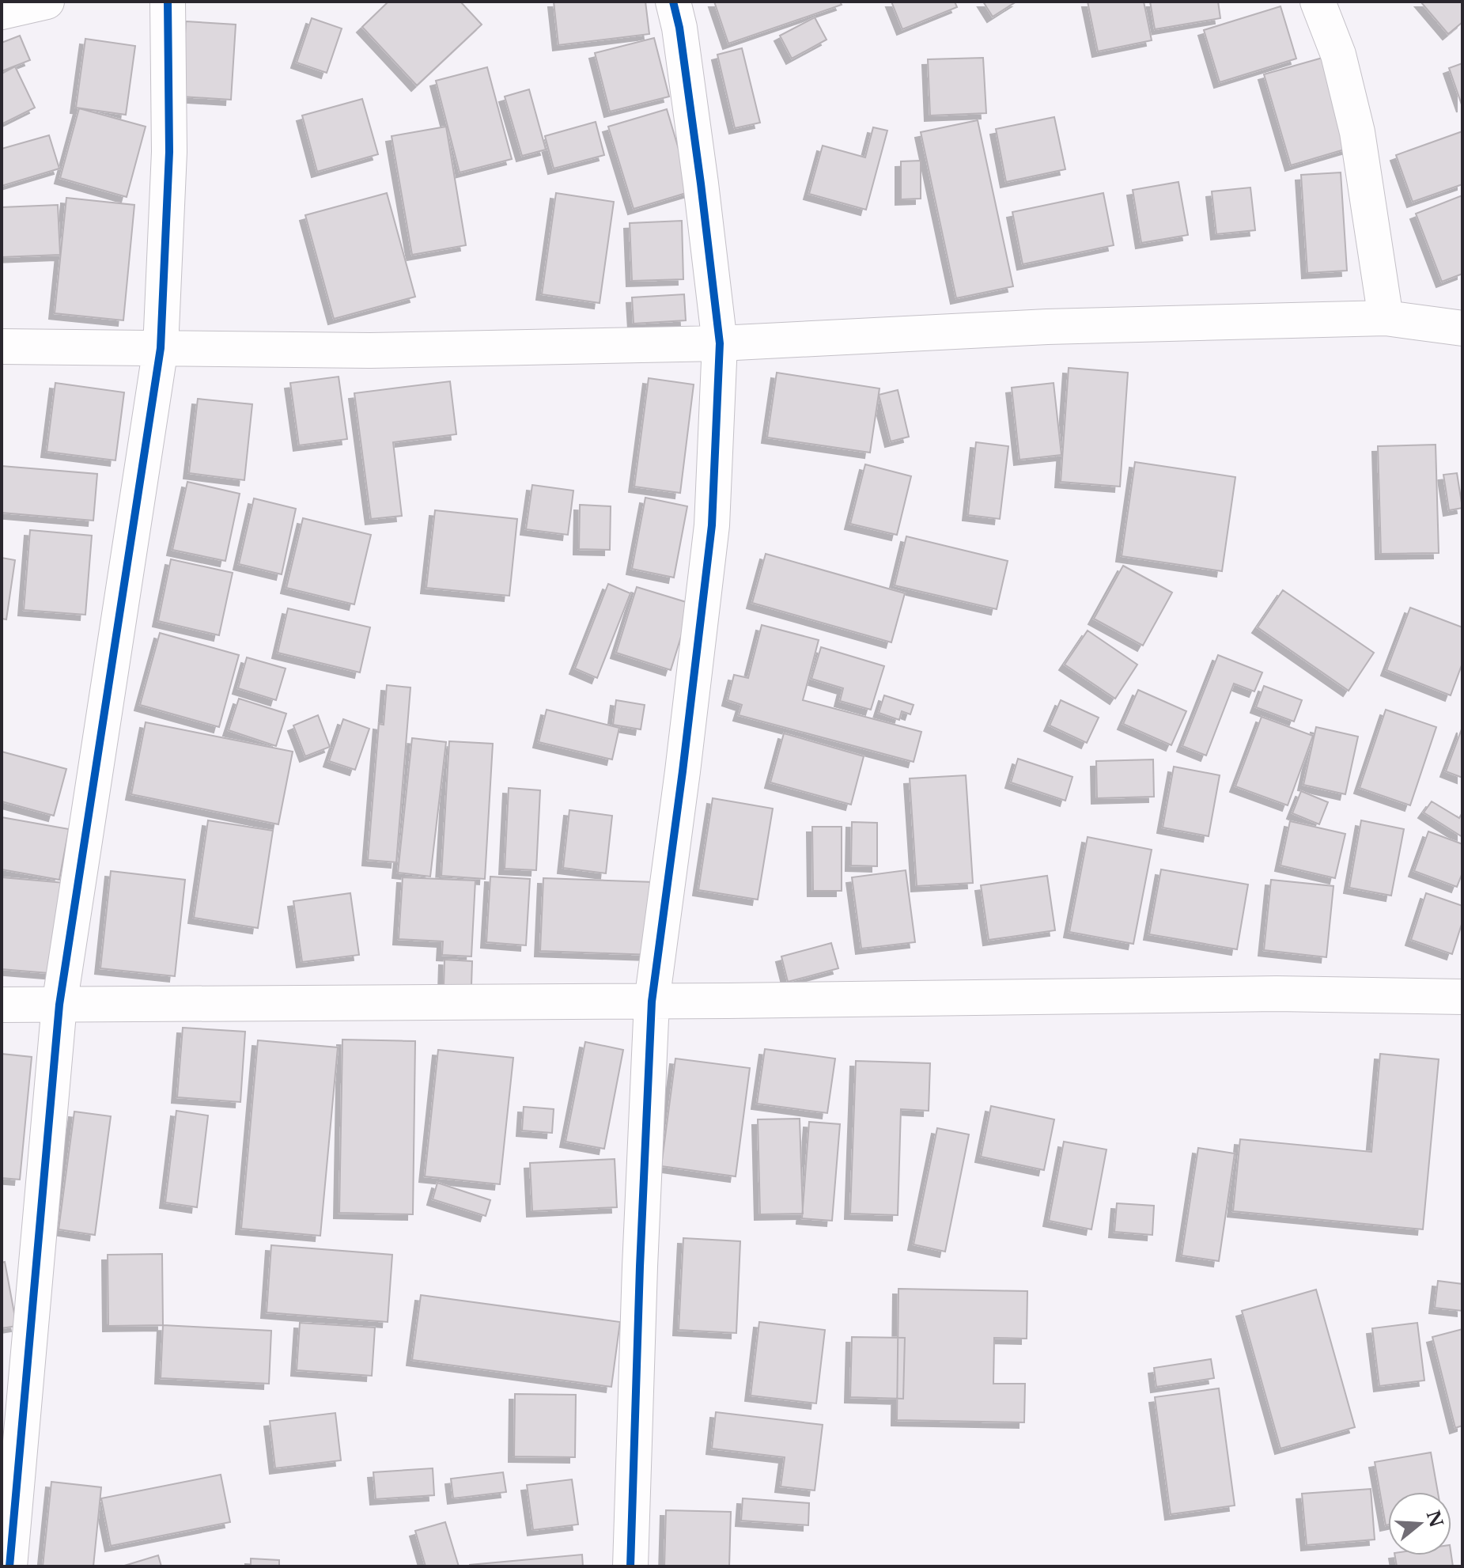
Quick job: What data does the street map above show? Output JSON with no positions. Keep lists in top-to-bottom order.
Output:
{
  "north": "right"
}
